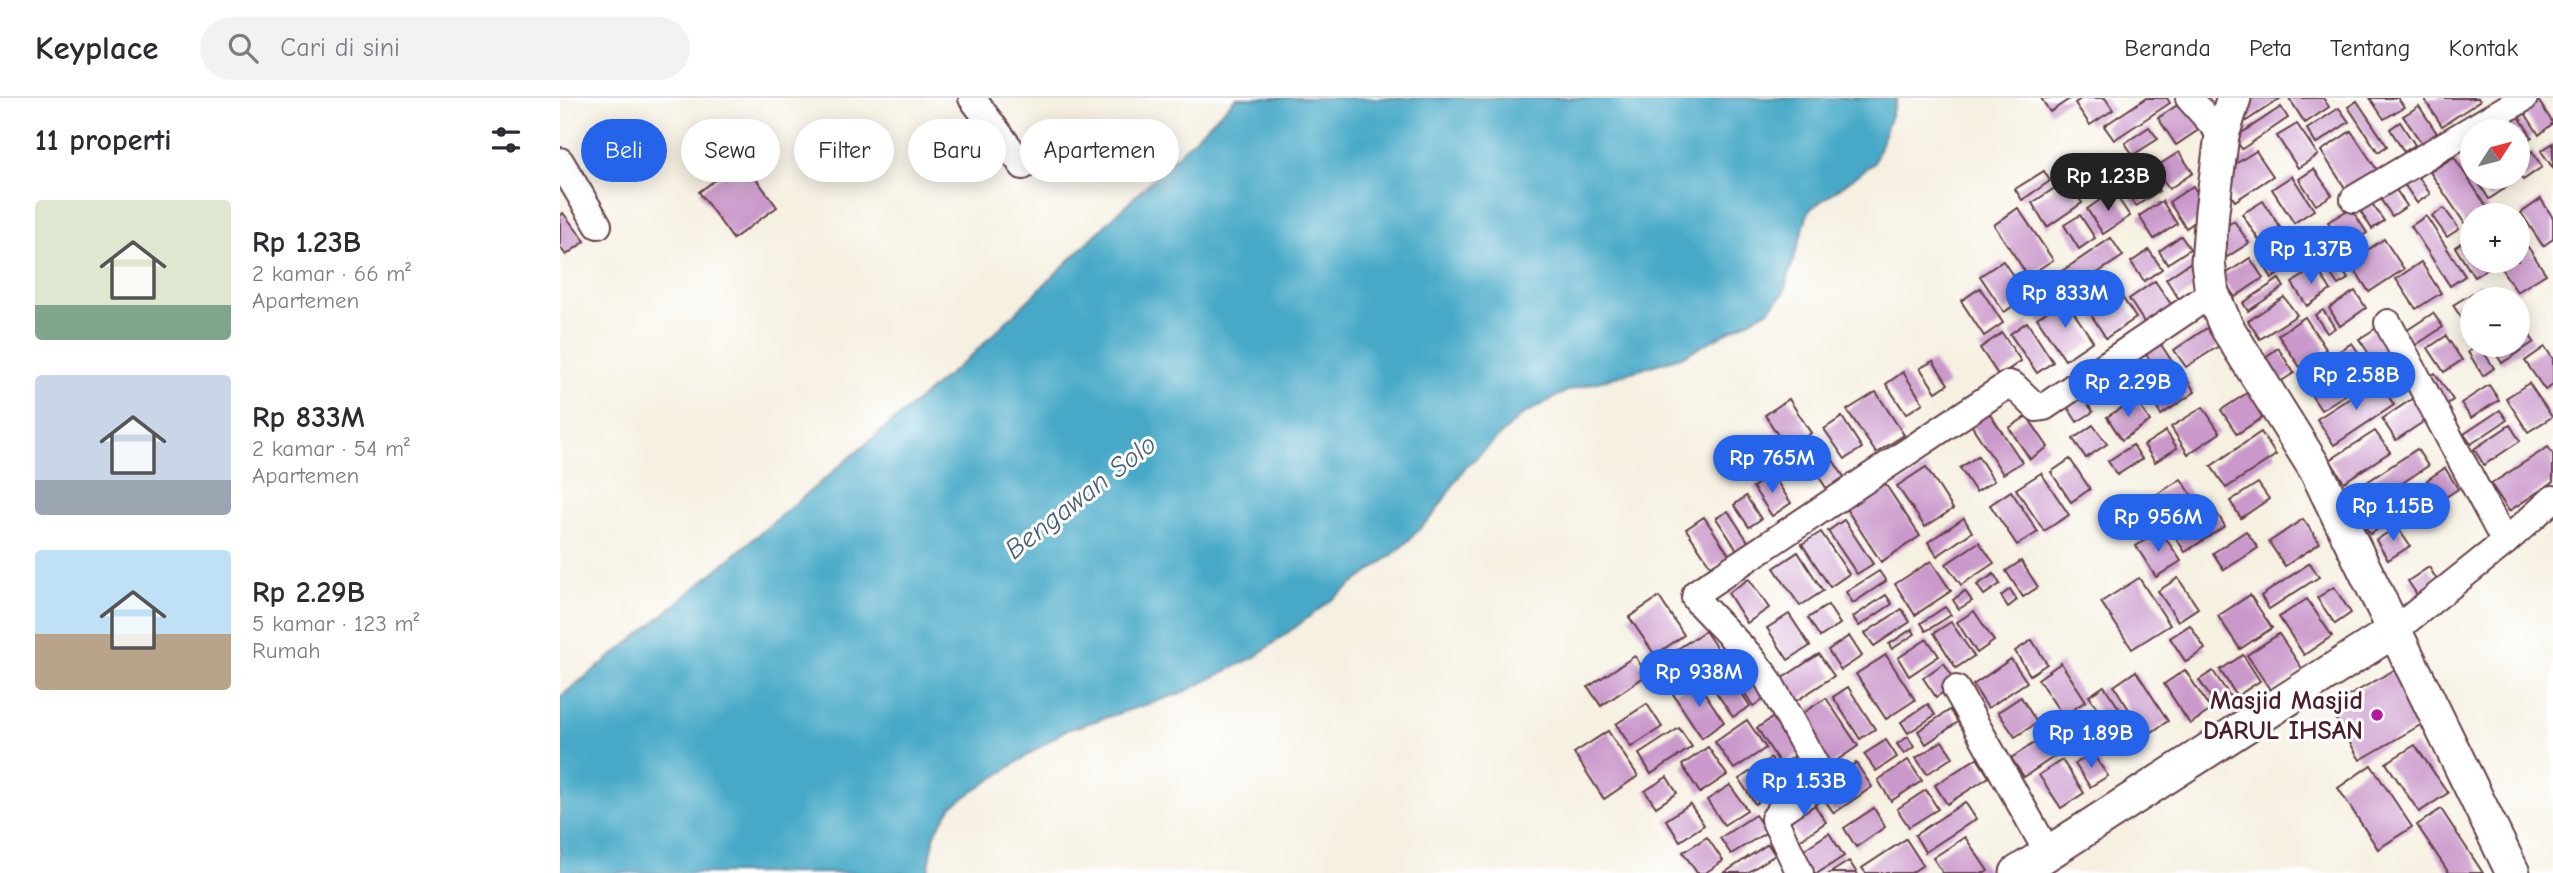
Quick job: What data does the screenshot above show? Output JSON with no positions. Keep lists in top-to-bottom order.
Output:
{
  "water": ["Bengawan Solo"],
  "places": ["Masjid Masjid DARUL IHSAN"],
  "north": "top right",
  "page": {
    "header": "Keyplace",
    "search": "Cari di sini",
    "nav": [
      "Beranda",
      "Peta",
      "Tentang",
      "Kontak"
    ],
    "heading": "11 properti",
    "map_buttons": ["+", "−"],
    "chip": [
      "Beli",
      "Sewa",
      "Filter",
      "Baru",
      "Apartemen"
    ],
    "price": [
      "Rp 1.23B",
      "Rp 1.37B",
      "Rp 833M",
      "Rp 2.58B",
      "Rp 2.29B",
      "Rp 765M",
      "Rp 1.15B",
      "Rp 956M",
      "Rp 938M",
      "Rp 1.89B",
      "Rp 1.53B"
    ],
    "list": [
      {
        "name": "Rp 1.23B",
        "note": "2 kamar · 66 m² · Apartemen"
      },
      {
        "name": "Rp 833M",
        "note": "2 kamar · 54 m² · Apartemen"
      },
      {
        "name": "Rp 2.29B",
        "note": "5 kamar · 123 m² · Rumah"
      }
    ]
  }
}
